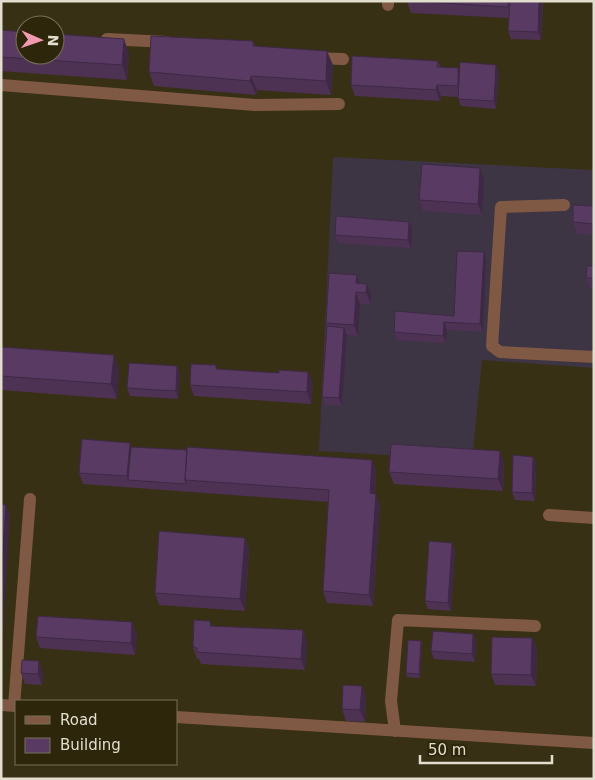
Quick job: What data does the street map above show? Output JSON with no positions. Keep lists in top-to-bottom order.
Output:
{
  "legend": ["Road", "Building"],
  "scale_bar": "50 m",
  "north": "right"
}
